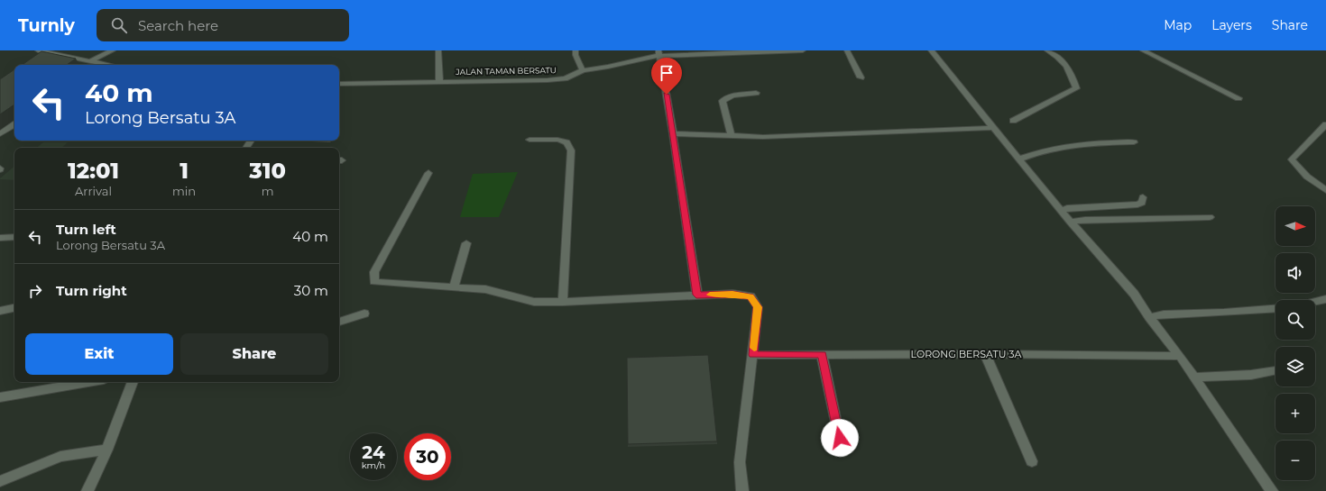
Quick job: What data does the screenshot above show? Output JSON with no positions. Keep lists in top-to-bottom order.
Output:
{
  "streets": {
    "street": ["JALAN TAMAN BERSATU", "LORONG BERSATU 3A"]
  },
  "north": "right",
  "page": {
    "header": "Turnly",
    "search": "Search here",
    "nav": ["Map", "Layers", "Share"],
    "turn": ["40 m", "Lorong Bersatu 3A"],
    "eta": [
      "12:01",
      "Arrival",
      "1",
      "min",
      "310",
      "m"
    ],
    "map_buttons": ["+", "−"],
    "list": [
      {
        "name": "Turn left",
        "note": "Lorong Bersatu 3A",
        "value": "40 m"
      },
      {
        "name": "Turn right",
        "value": "30 m"
      }
    ],
    "buttons": ["Exit", "Share"],
    "speed": "24 km/h",
    "limit": "30"
  }
}
